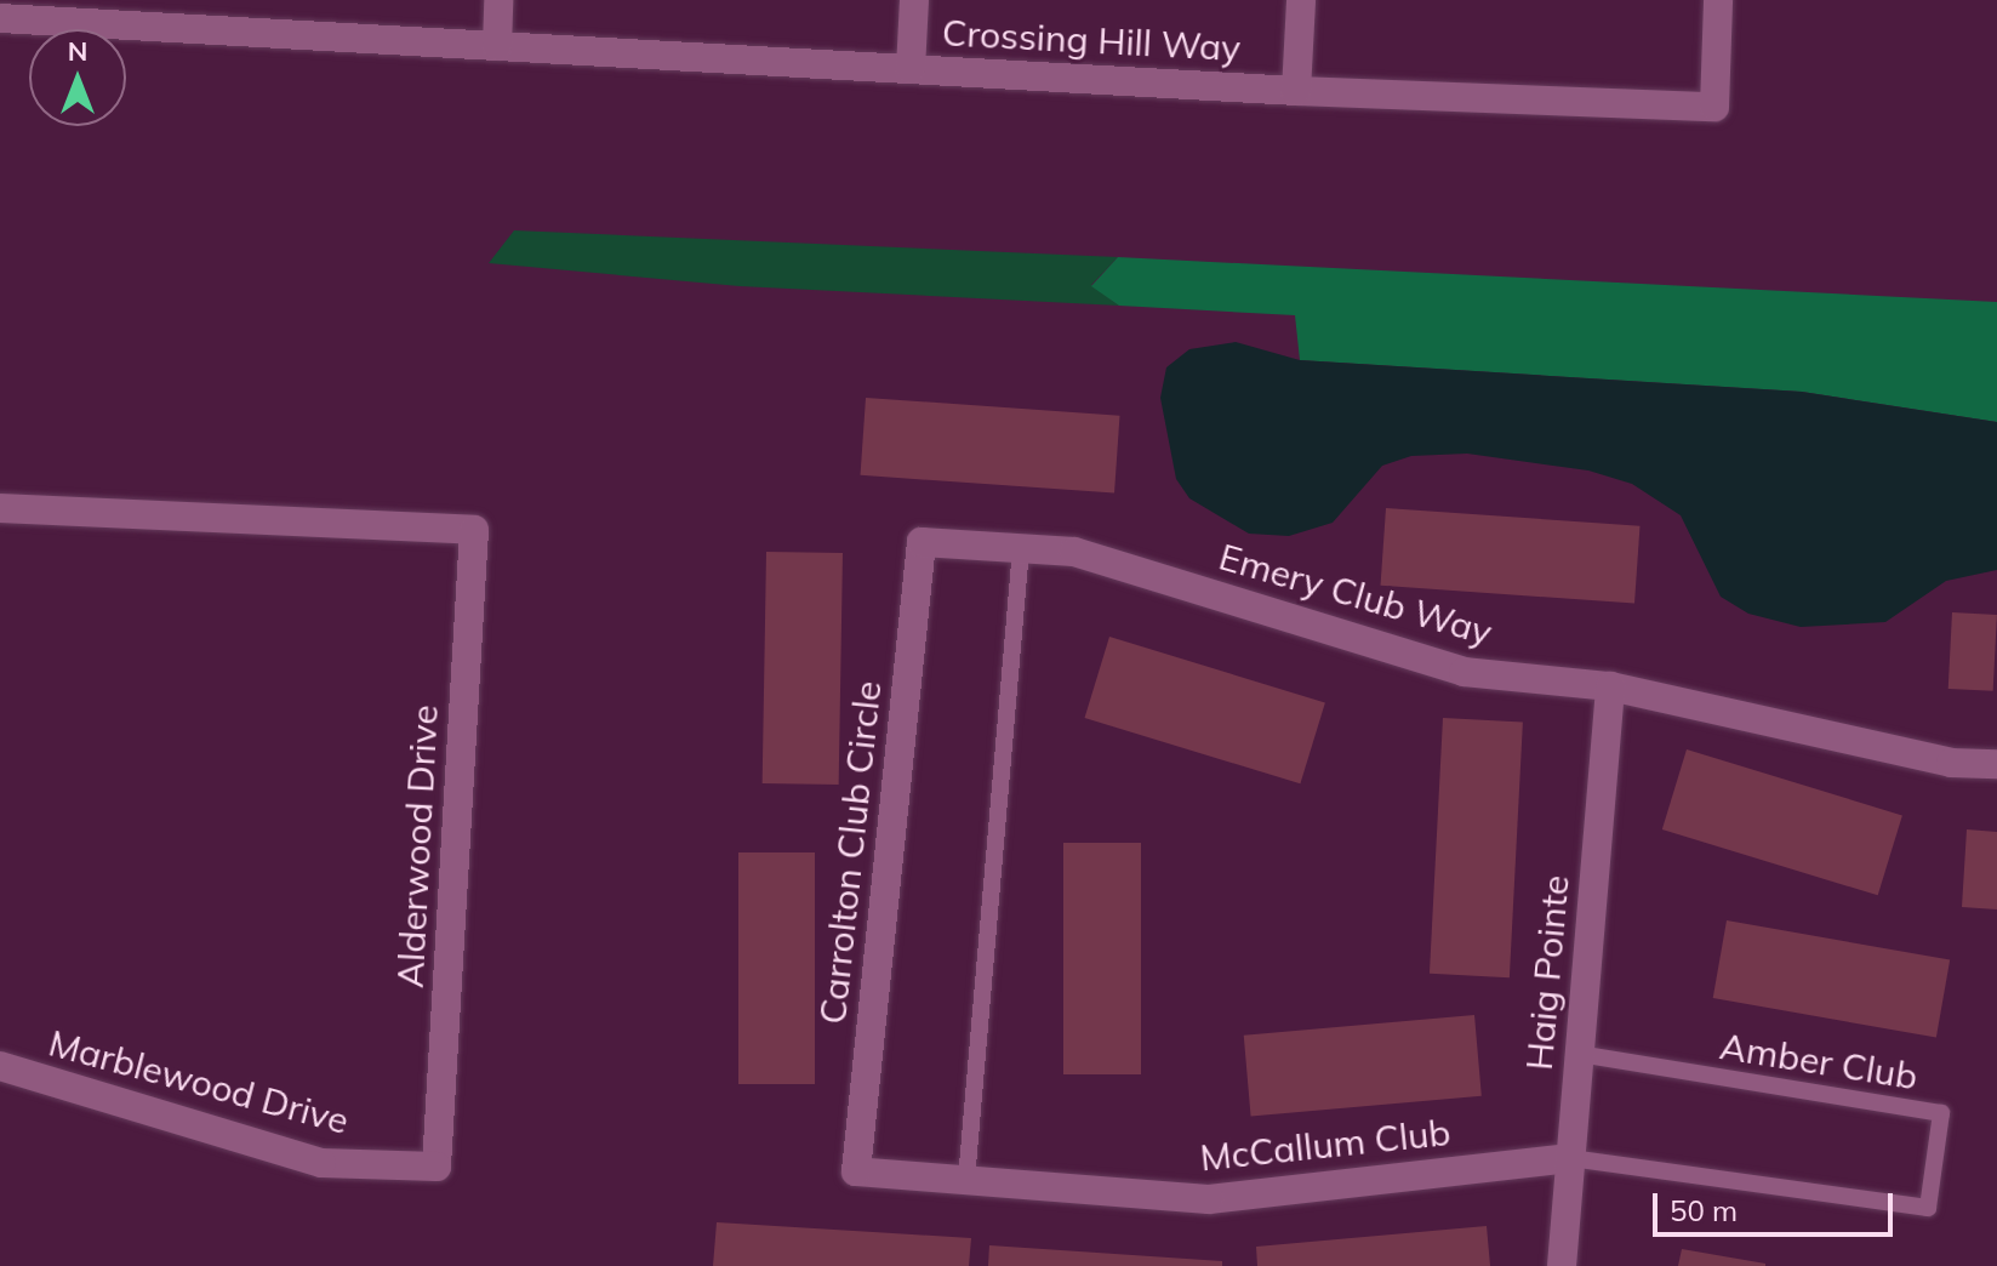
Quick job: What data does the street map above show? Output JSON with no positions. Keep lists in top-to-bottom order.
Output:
{
  "streets": {
    "street": [
      "Crossing Hill Way",
      "Emery Club Way",
      "Alderwood Drive",
      "Carrolton Club Circle",
      "Haig Pointe",
      "Marblewood Drive",
      "McCallum Club"
    ],
    "lane": ["Amber Club"]
  },
  "crossings": [
    ["Emery Club Way", "Carrolton Club Circle"],
    ["Emery Club Way", "Haig Pointe"],
    ["Alderwood Drive", "Marblewood Drive"],
    ["Carrolton Club Circle", "McCallum Club"],
    ["Haig Pointe", "Amber Club"],
    ["Haig Pointe", "McCallum Club"],
    ["Amber Club", "McCallum Club"]
  ],
  "scale_bar": "50 m",
  "north": "top"
}
